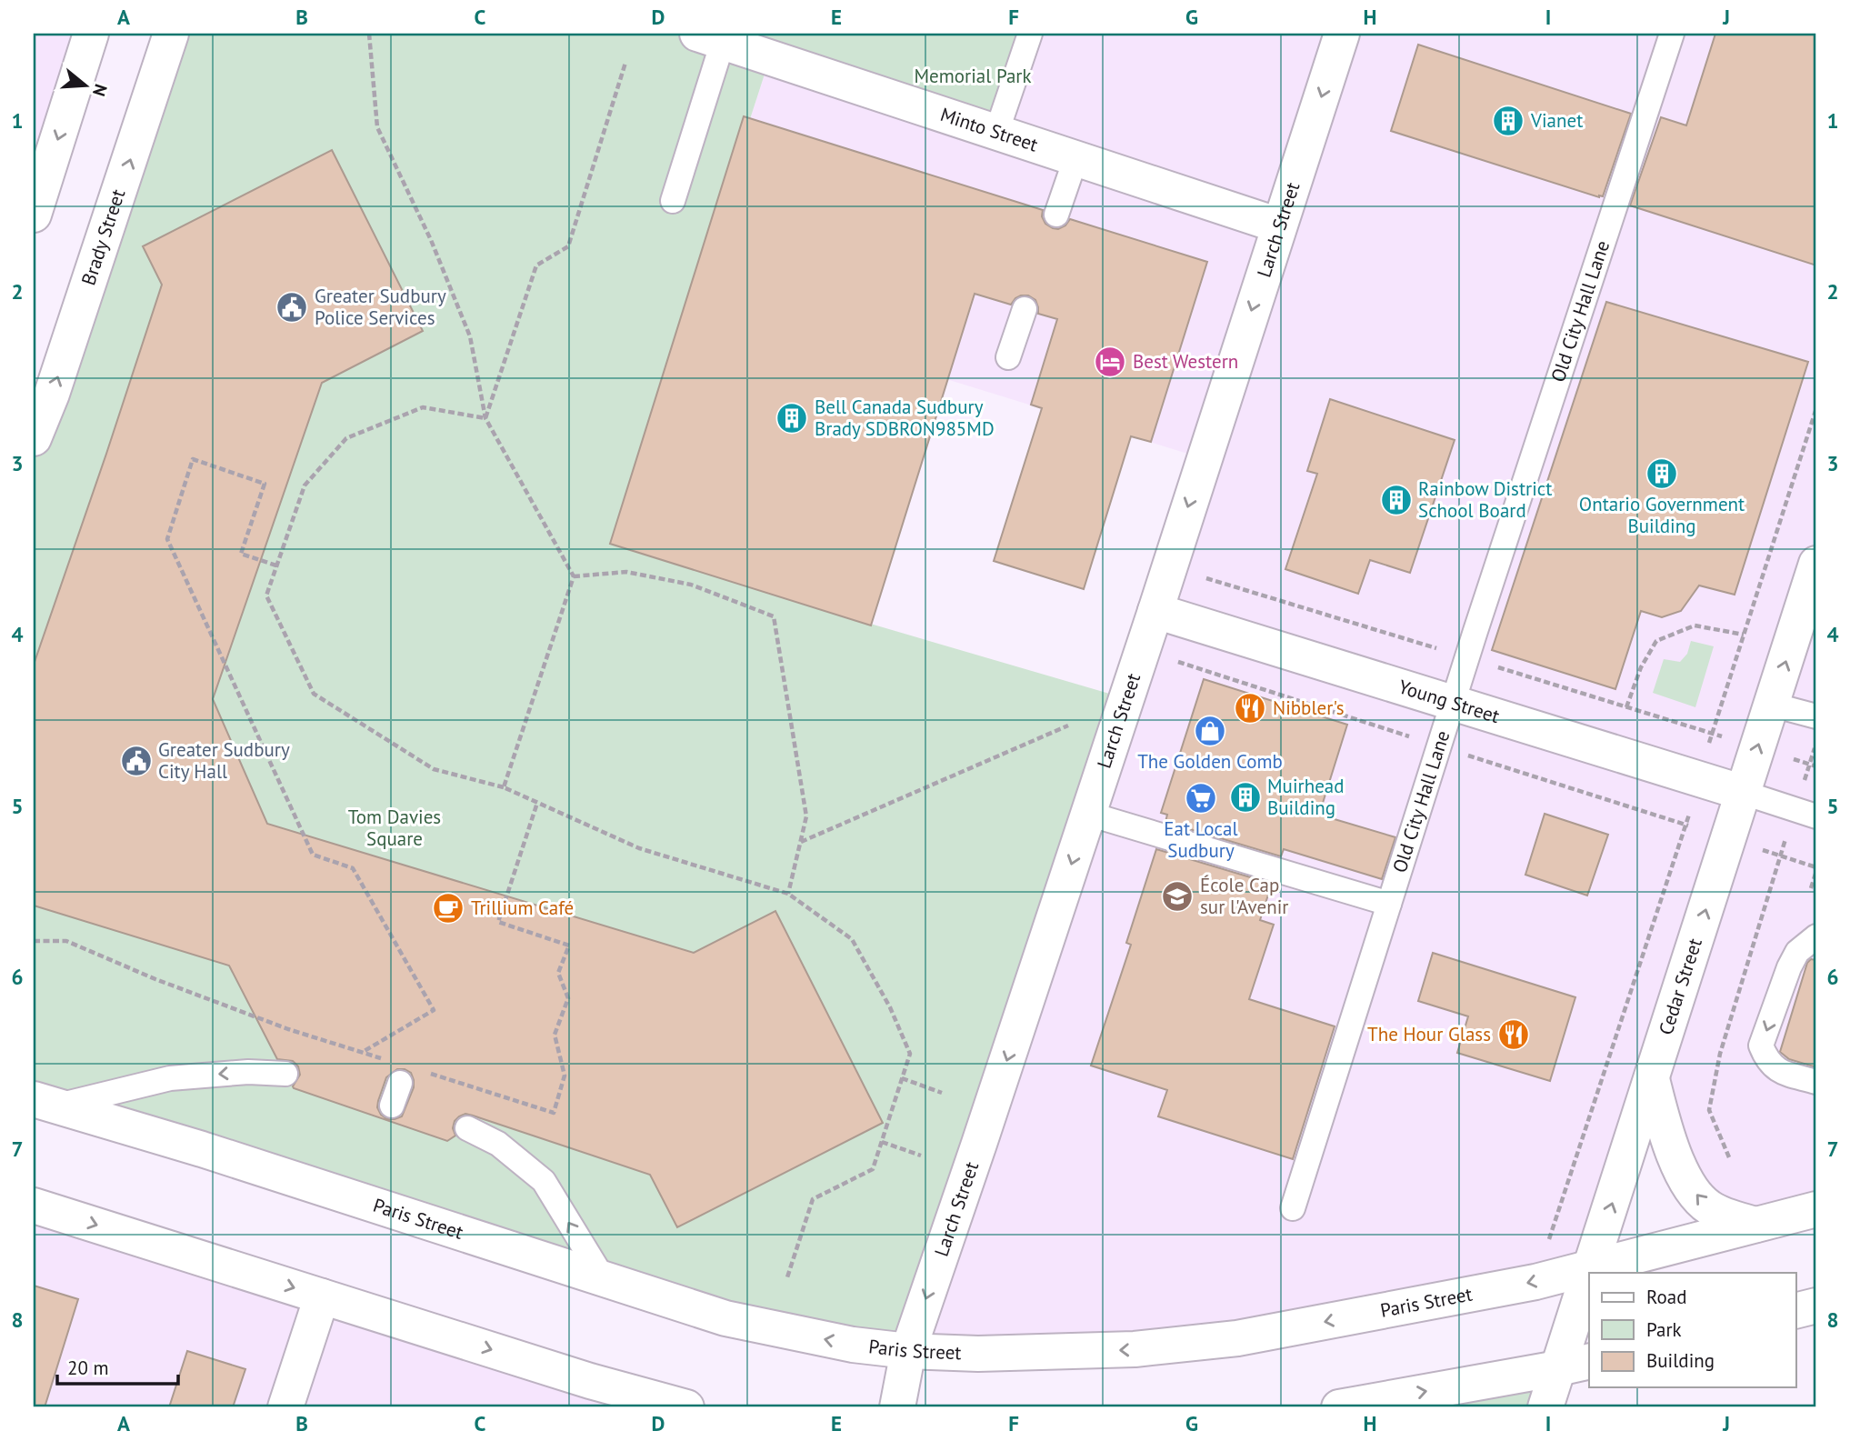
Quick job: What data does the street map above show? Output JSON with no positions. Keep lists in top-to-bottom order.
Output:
{
  "streets": {
    "street": [
      "Minto Street",
      "Larch Street",
      "Brady Street",
      "Young Street",
      "Cedar Street",
      "Paris Street"
    ],
    "lane": ["Old City Hall Lane"]
  },
  "crossings": [
    ["Minto Street", "Larch Street"],
    ["Larch Street", "Young Street"],
    ["Larch Street", "Paris Street"],
    ["Old City Hall Lane", "Young Street"],
    ["Young Street", "Cedar Street"],
    ["Cedar Street", "Paris Street"]
  ],
  "one_way": ["Larch Street", "Cedar Street"],
  "parks": ["Memorial Park", "Tom Davies Square"],
  "places": {
    "building": [
      "Vianet",
      "Bell Canada Sudbury Brady SDBRON985MD",
      "Ontario Government Building",
      "Rainbow District School Board",
      "Muirhead Building"
    ],
    "public building": ["Greater Sudbury Police Services", "Greater Sudbury City Hall"],
    "hotel": ["Best Western"],
    "restaurant": ["Nibbler's", "The Hour Glass"],
    "shop": ["The Golden Comb"],
    "supermarket": ["Eat Local Sudbury"],
    "school or university": ["École Cap sur l'Avenir"],
    "cafe": ["Trillium Café"]
  },
  "legend": ["Road", "Park", "Building"],
  "scale_bar": "20 m",
  "north": "right",
  "grid": {
    "columns": [
      "A",
      "B",
      "C",
      "D",
      "E",
      "F",
      "G",
      "H",
      "I",
      "J"
    ],
    "rows": [
      "1",
      "2",
      "3",
      "4",
      "5",
      "6",
      "7",
      "8"
    ]
  }
}
